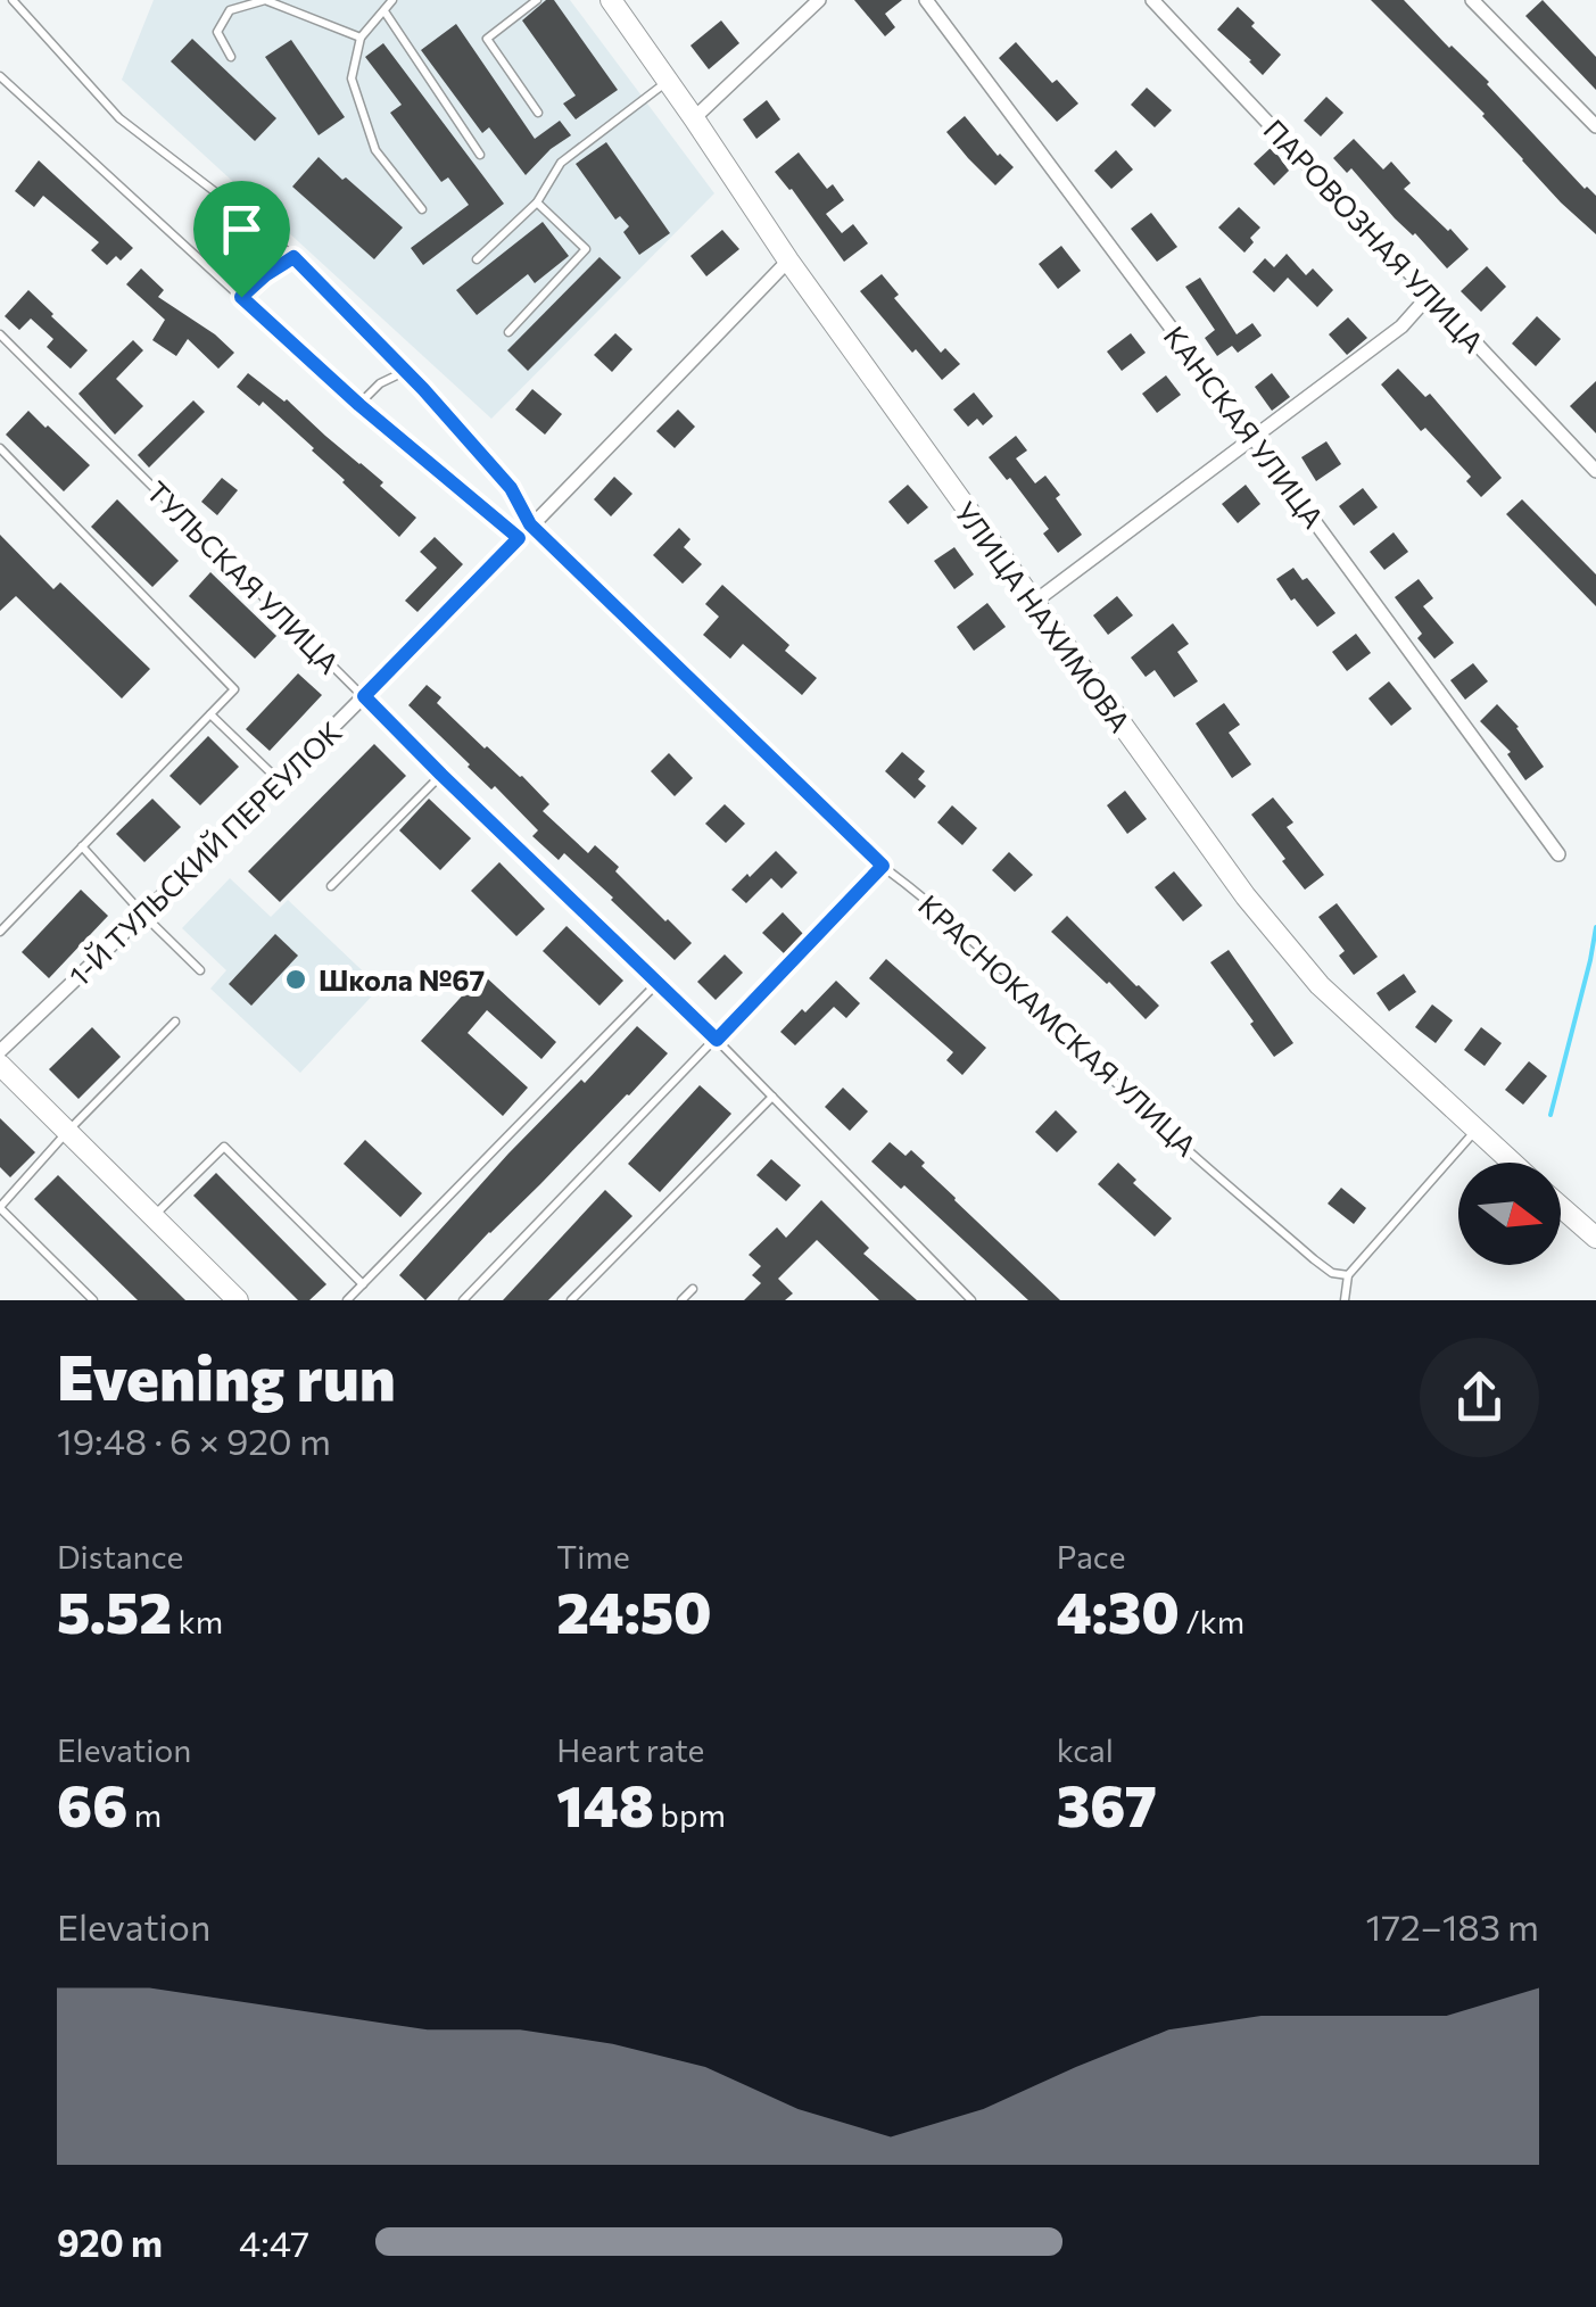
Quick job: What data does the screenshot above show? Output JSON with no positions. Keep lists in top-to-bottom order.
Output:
{
  "streets": {
    "main road": ["УЛИЦА НАХИМОВА"],
    "street": ["ПАРОВОЗНАЯ УЛИЦА", "КАНСКАЯ УЛИЦА", "1-Й ТУЛЬСКИЙ ПЕРЕУЛОК"],
    "lane": ["ТУЛЬСКАЯ УЛИЦА", "КРАСНОКАМСКАЯ УЛИЦА"]
  },
  "crossings": [
    ["ТУЛЬСКАЯ УЛИЦА", "1-Й ТУЛЬСКИЙ ПЕРЕУЛОК"],
    ["УЛИЦА НАХИМОВА", "1-Й ТУЛЬСКИЙ ПЕРЕУЛОК"],
    ["1-Й ТУЛЬСКИЙ ПЕРЕУЛОК", "КРАСНОКАМСКАЯ УЛИЦА"]
  ],
  "places": ["Школа №67"],
  "north": "right",
  "page": {
    "heading": ["Evening run", "19:48 · 6 × 920 m"],
    "stats": [
      ["Distance", "5.52 km"],
      ["Time", "24:50"],
      ["Pace", "4:30 /km"],
      ["Elevation", "66 m"],
      ["Heart rate", "148 bpm"],
      ["kcal", "367"]
    ],
    "chart": ["Elevation", "172–183 m"],
    "list": [
      {
        "name": "920 m",
        "note": "4:47"
      }
    ]
  }
}
